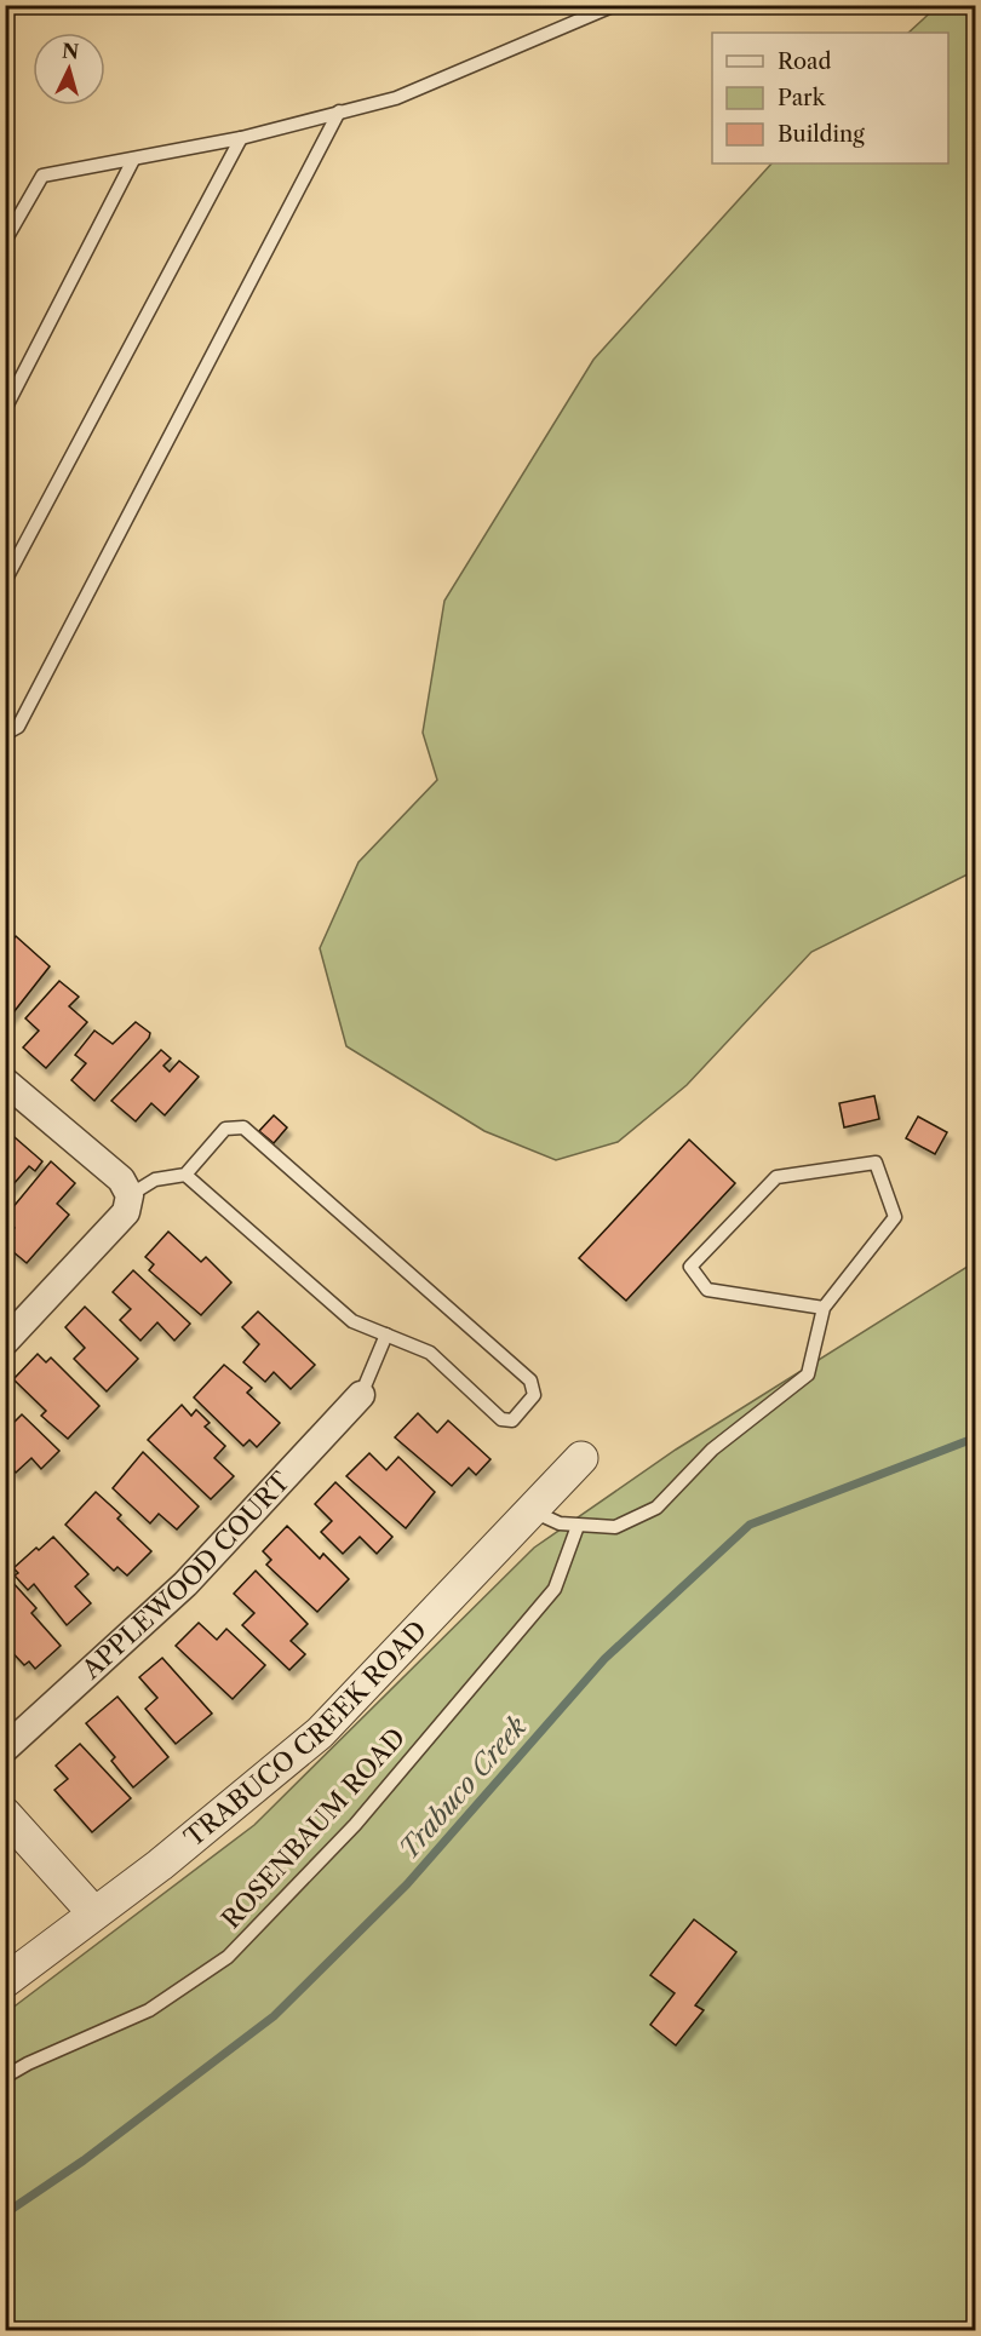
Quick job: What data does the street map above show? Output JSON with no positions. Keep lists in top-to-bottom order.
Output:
{
  "streets": {
    "street": ["APPLEWOOD COURT", "TRABUCO CREEK ROAD"],
    "lane": ["ROSENBAUM ROAD"]
  },
  "water": ["Trabuco Creek"],
  "legend": ["Road", "Park", "Building"],
  "north": "top"
}
